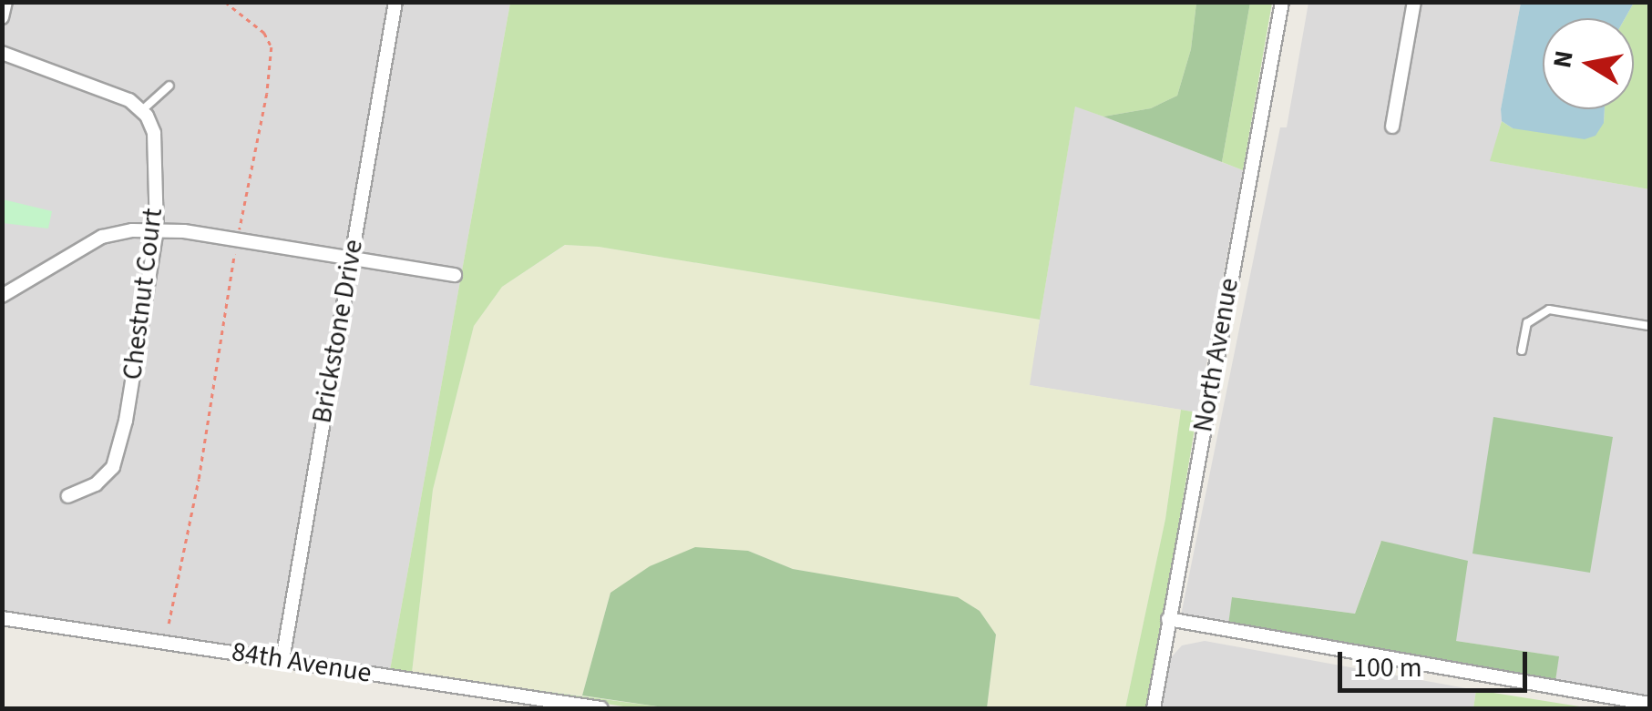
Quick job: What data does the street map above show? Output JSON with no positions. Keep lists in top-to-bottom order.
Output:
{
  "streets": {
    "street": [
      "Chestnut Court",
      "Brickstone Drive",
      "North Avenue",
      "84th Avenue"
    ]
  },
  "crossings": [
    ["Brickstone Drive", "84th Avenue"]
  ],
  "scale_bar": "100 m",
  "north": "left"
}
